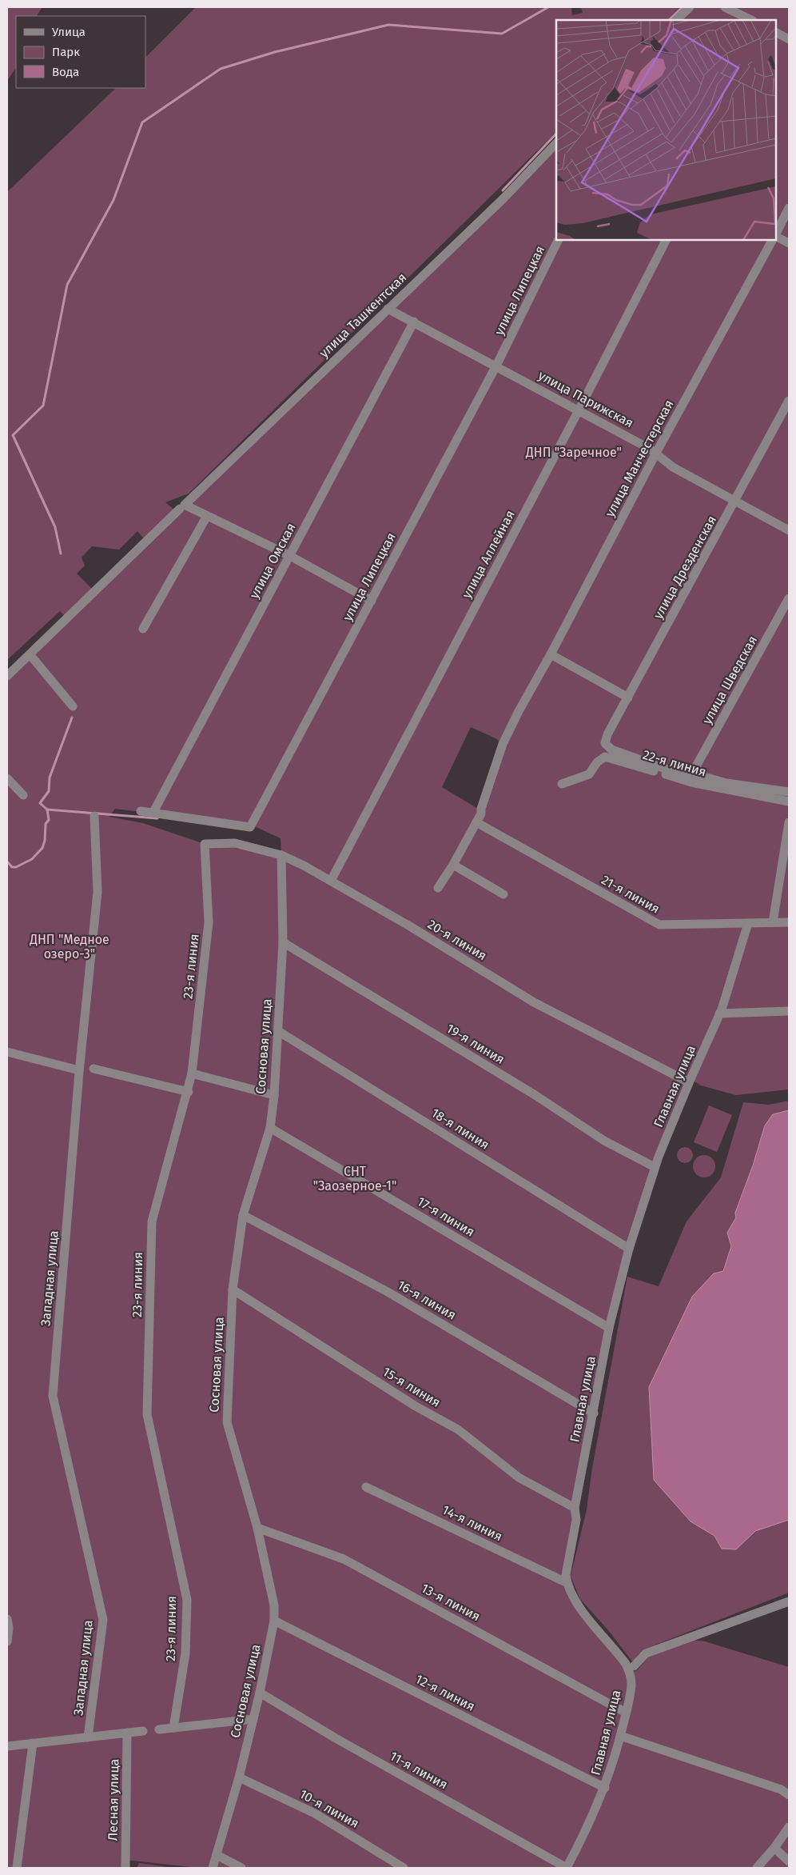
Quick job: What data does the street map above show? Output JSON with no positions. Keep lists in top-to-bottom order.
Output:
{
  "streets": {
    "street": [
      "улица Липецкая",
      "улица Ташкентская",
      "улица Парижская",
      "улица Манчестерская",
      "улица Аллейная",
      "улица Омская",
      "улица Дрезденская",
      "улица Шведская",
      "22-я линия",
      "21-я линия",
      "20-я линия",
      "23-я линия",
      "19-я линия",
      "Сосновая улица",
      "Главная улица",
      "18-я линия",
      "17-я линия",
      "Западная улица",
      "16-я линия",
      "15-я линия",
      "14-я линия",
      "13-я линия",
      "12-я линия",
      "11-я линия",
      "Лесная улица",
      "10-я линия"
    ]
  },
  "crossings": [
    ["улица Липецкая", "улица Парижская"],
    ["улица Липецкая", "улица Омская"],
    ["улица Ташкентская", "улица Парижская"],
    ["улица Парижская", "улица Манчестерская"],
    ["улица Парижская", "улица Аллейная"],
    ["улица Парижская", "улица Омская"],
    ["улица Парижская", "улица Дрезденская"],
    ["улица Манчестерская", "21-я линия"],
    ["улица Аллейная", "20-я линия"],
    ["улица Дрезденская", "улица Шведская"],
    ["21-я линия", "Главная улица"],
    ["20-я линия", "23-я линия"],
    ["20-я линия", "Сосновая улица"],
    ["20-я линия", "Главная улица"],
    ["19-я линия", "Сосновая улица"],
    ["19-я линия", "Главная улица"],
    ["Сосновая улица", "18-я линия"],
    ["Сосновая улица", "17-я линия"],
    ["Сосновая улица", "16-я линия"],
    ["Сосновая улица", "15-я линия"],
    ["Сосновая улица", "13-я линия"],
    ["Сосновая улица", "12-я линия"],
    ["Сосновая улица", "11-я линия"],
    ["Сосновая улица", "10-я линия"],
    ["Главная улица", "18-я линия"],
    ["Главная улица", "17-я линия"],
    ["Главная улица", "16-я линия"],
    ["Главная улица", "15-я линия"],
    ["Главная улица", "14-я линия"],
    ["Главная улица", "13-я линия"],
    ["Главная улица", "12-я линия"],
    ["Главная улица", "11-я линия"]
  ],
  "parks": ["ДНП \"Заречное\"", "ДНП \"Медное озеро-3\"", "СНТ \"Заозерное-1\""],
  "legend": ["Улица", "Парк", "Вода"]
}
